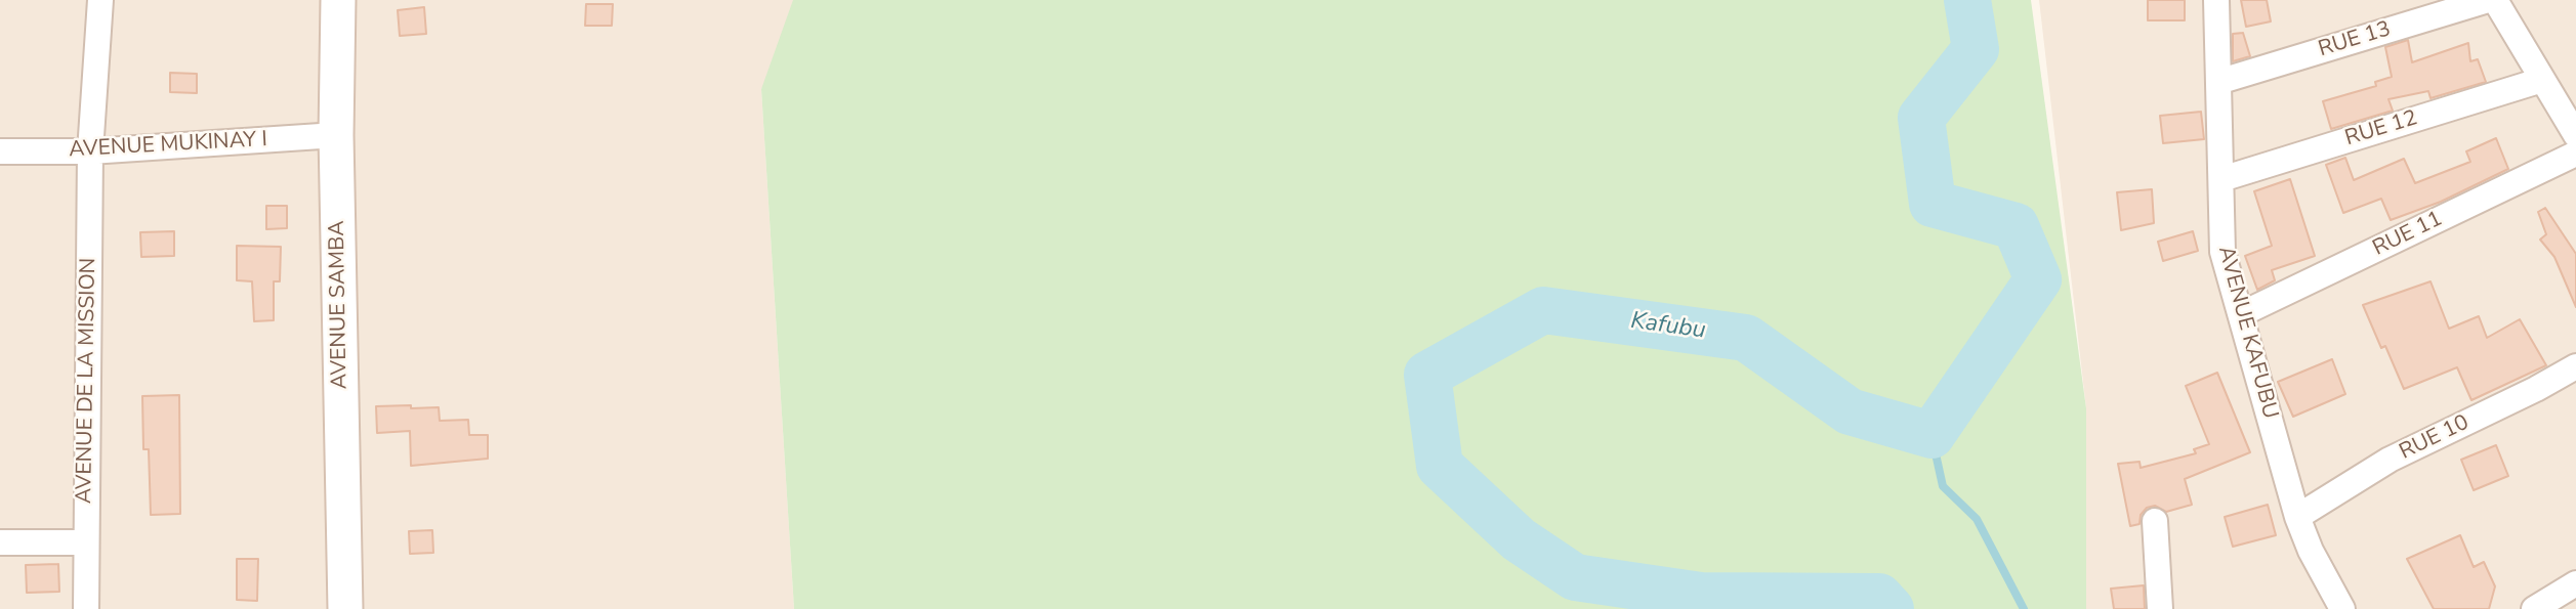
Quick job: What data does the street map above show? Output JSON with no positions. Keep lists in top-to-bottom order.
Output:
{
  "streets": {
    "street": [
      "RUE 13",
      "RUE 12",
      "AVENUE MUKINAY I",
      "RUE 11",
      "AVENUE SAMBA",
      "AVENUE KAFUBU",
      "AVENUE DE LA MISSION",
      "RUE 10"
    ]
  },
  "crossings": [
    ["RUE 13", "AVENUE KAFUBU"],
    ["RUE 12", "AVENUE KAFUBU"],
    ["AVENUE MUKINAY I", "AVENUE SAMBA"],
    ["AVENUE MUKINAY I", "AVENUE DE LA MISSION"],
    ["RUE 11", "AVENUE KAFUBU"],
    ["AVENUE KAFUBU", "RUE 10"]
  ],
  "water": ["Kafubu"]
}
